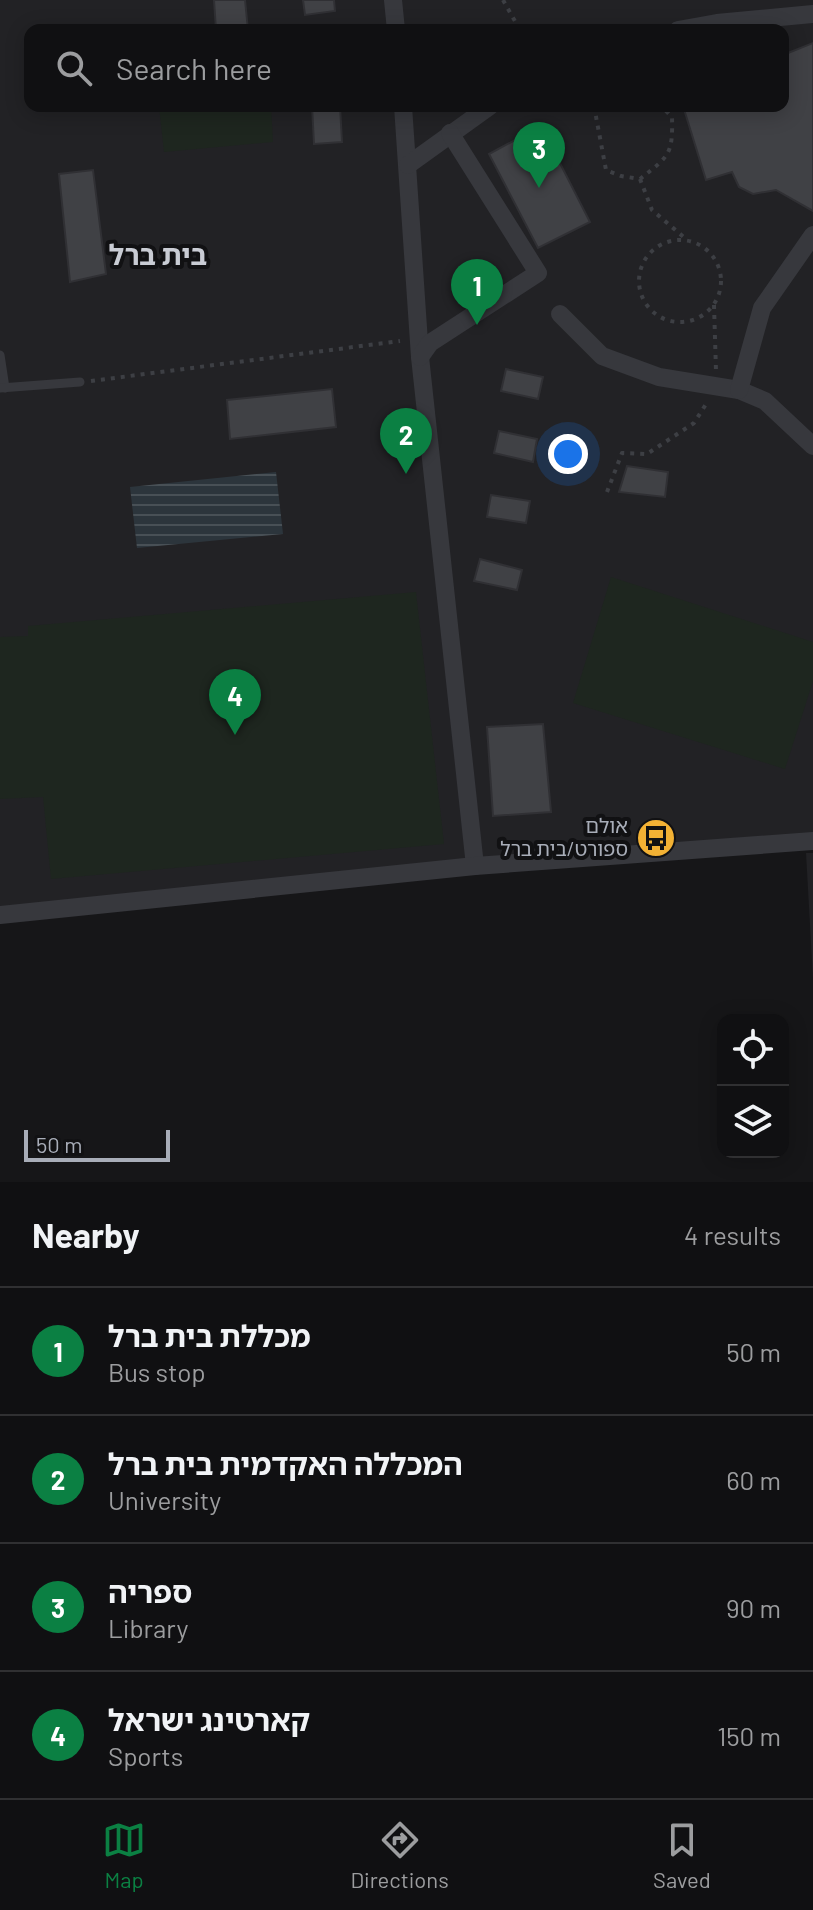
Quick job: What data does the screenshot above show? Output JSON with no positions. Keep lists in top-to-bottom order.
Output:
{
  "districts": ["בית ברל"],
  "places": {
    "bus stop": ["אולם ספורט/בית ברל"]
  },
  "scale_bar": "50 m",
  "page": {
    "search": "Search here",
    "pins": [
      "3",
      "1",
      "2",
      "4"
    ],
    "scale": "50 m",
    "heading": ["Nearby", "4 results"],
    "list": [
      {
        "mark": "1",
        "name": "מכללת בית ברל",
        "note": "Bus stop",
        "value": "50 m"
      },
      {
        "mark": "2",
        "name": "המכללה האקדמית בית ברל",
        "note": "University",
        "value": "60 m"
      },
      {
        "mark": "3",
        "name": "ספריה",
        "note": "Library",
        "value": "90 m"
      },
      {
        "mark": "4",
        "name": "קארטינג ישראל",
        "note": "Sports",
        "value": "150 m"
      }
    ],
    "nav": ["Map", "Directions", "Saved"]
  }
}
